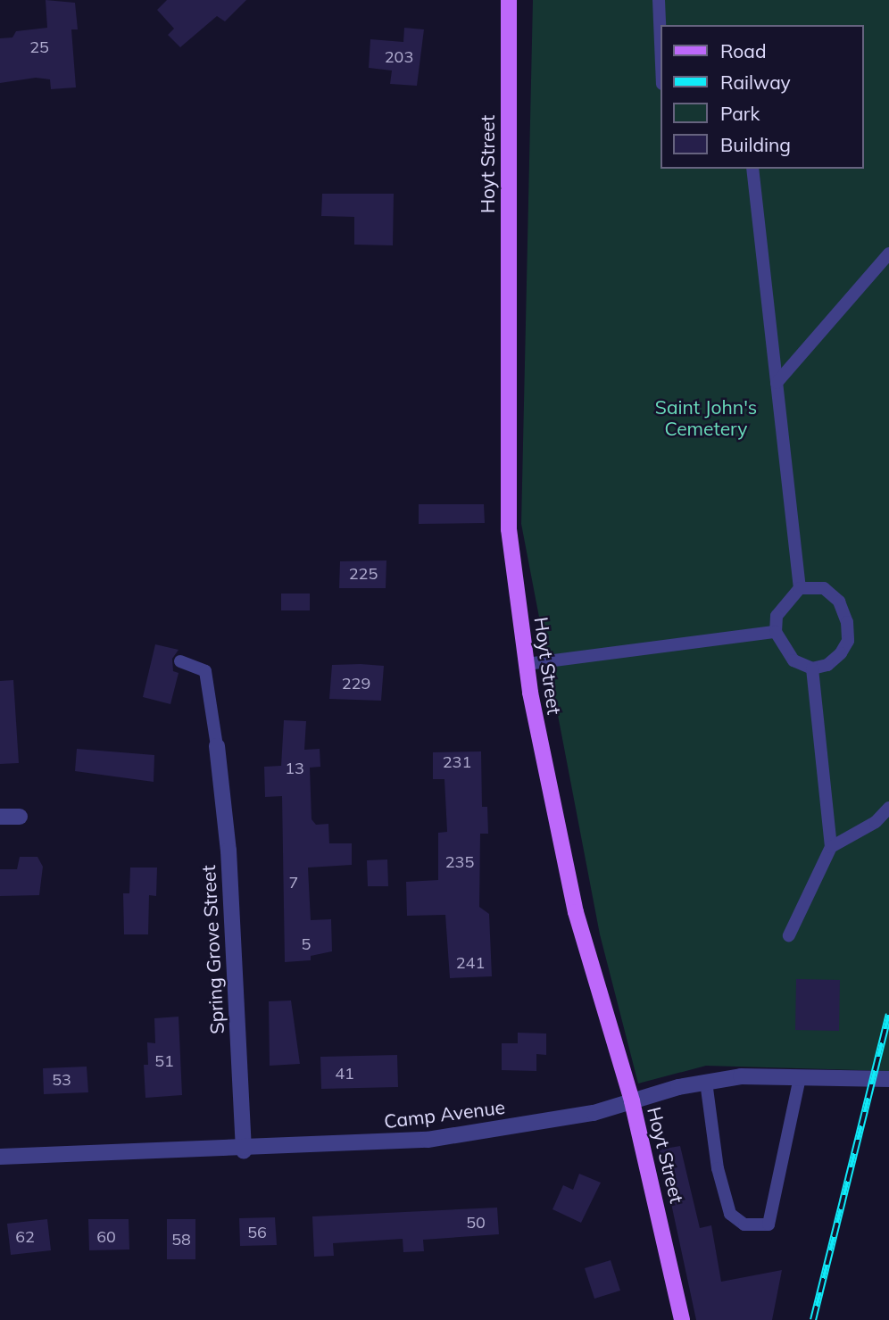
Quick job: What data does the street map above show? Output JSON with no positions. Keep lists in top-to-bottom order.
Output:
{
  "streets": {
    "main road": ["Hoyt Street"],
    "street": ["Spring Grove Street", "Camp Avenue"]
  },
  "crossings": [
    ["Hoyt Street", "Camp Avenue"],
    ["Spring Grove Street", "Camp Avenue"]
  ],
  "parks": ["Saint John's Cemetery"],
  "house_numbers": [
    "25",
    "203",
    "225",
    "229",
    "231",
    "13",
    "235",
    "7",
    "5",
    "241",
    "51",
    "41",
    "53",
    "50",
    "56",
    "62",
    "60",
    "58"
  ],
  "legend": [
    "Road",
    "Railway",
    "Park",
    "Building"
  ]
}
